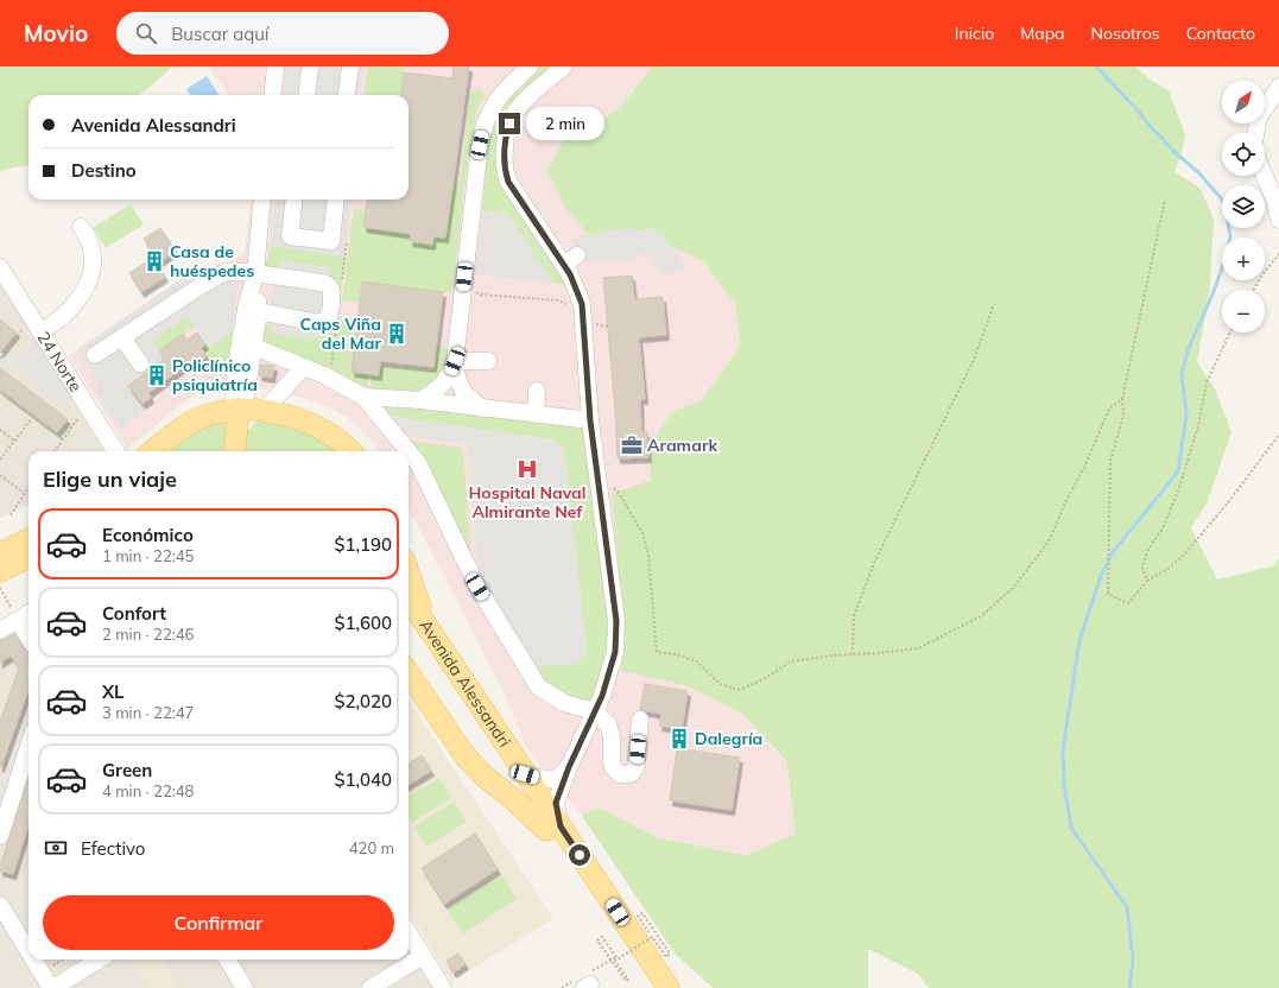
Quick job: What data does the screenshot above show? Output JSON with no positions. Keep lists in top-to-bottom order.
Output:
{
  "streets": {
    "main road": ["Avenida Alessandri"],
    "street": ["24 Norte"]
  },
  "places": {
    "building": [
      "Casa de huéspedes",
      "Caps Viña del Mar",
      "Policlínico psiquiatría",
      "Dalegría"
    ],
    "office": ["Aramark"],
    "hospital": ["Hospital Naval Almirante Nef"]
  },
  "north": "top right",
  "page": {
    "header": "Movio",
    "search": "Buscar aquí",
    "nav": [
      "Inicio",
      "Mapa",
      "Nosotros",
      "Contacto"
    ],
    "map_buttons": ["+", "−"],
    "banner": ["Avenida Alessandri", "Destino"],
    "bubble": "2 min",
    "heading": "Elige un viaje",
    "list": [
      {
        "name": "Económico",
        "note": "1 min · 22:45",
        "value": "$1,190"
      },
      {
        "name": "Confort",
        "note": "2 min · 22:46",
        "value": "$1,600"
      },
      {
        "name": "XL",
        "note": "3 min · 22:47",
        "value": "$2,020"
      },
      {
        "name": "Green",
        "note": "4 min · 22:48",
        "value": "$1,040"
      }
    ],
    "pay": ["Efectivo", "420 m"],
    "buttons": "Confirmar"
  }
}
